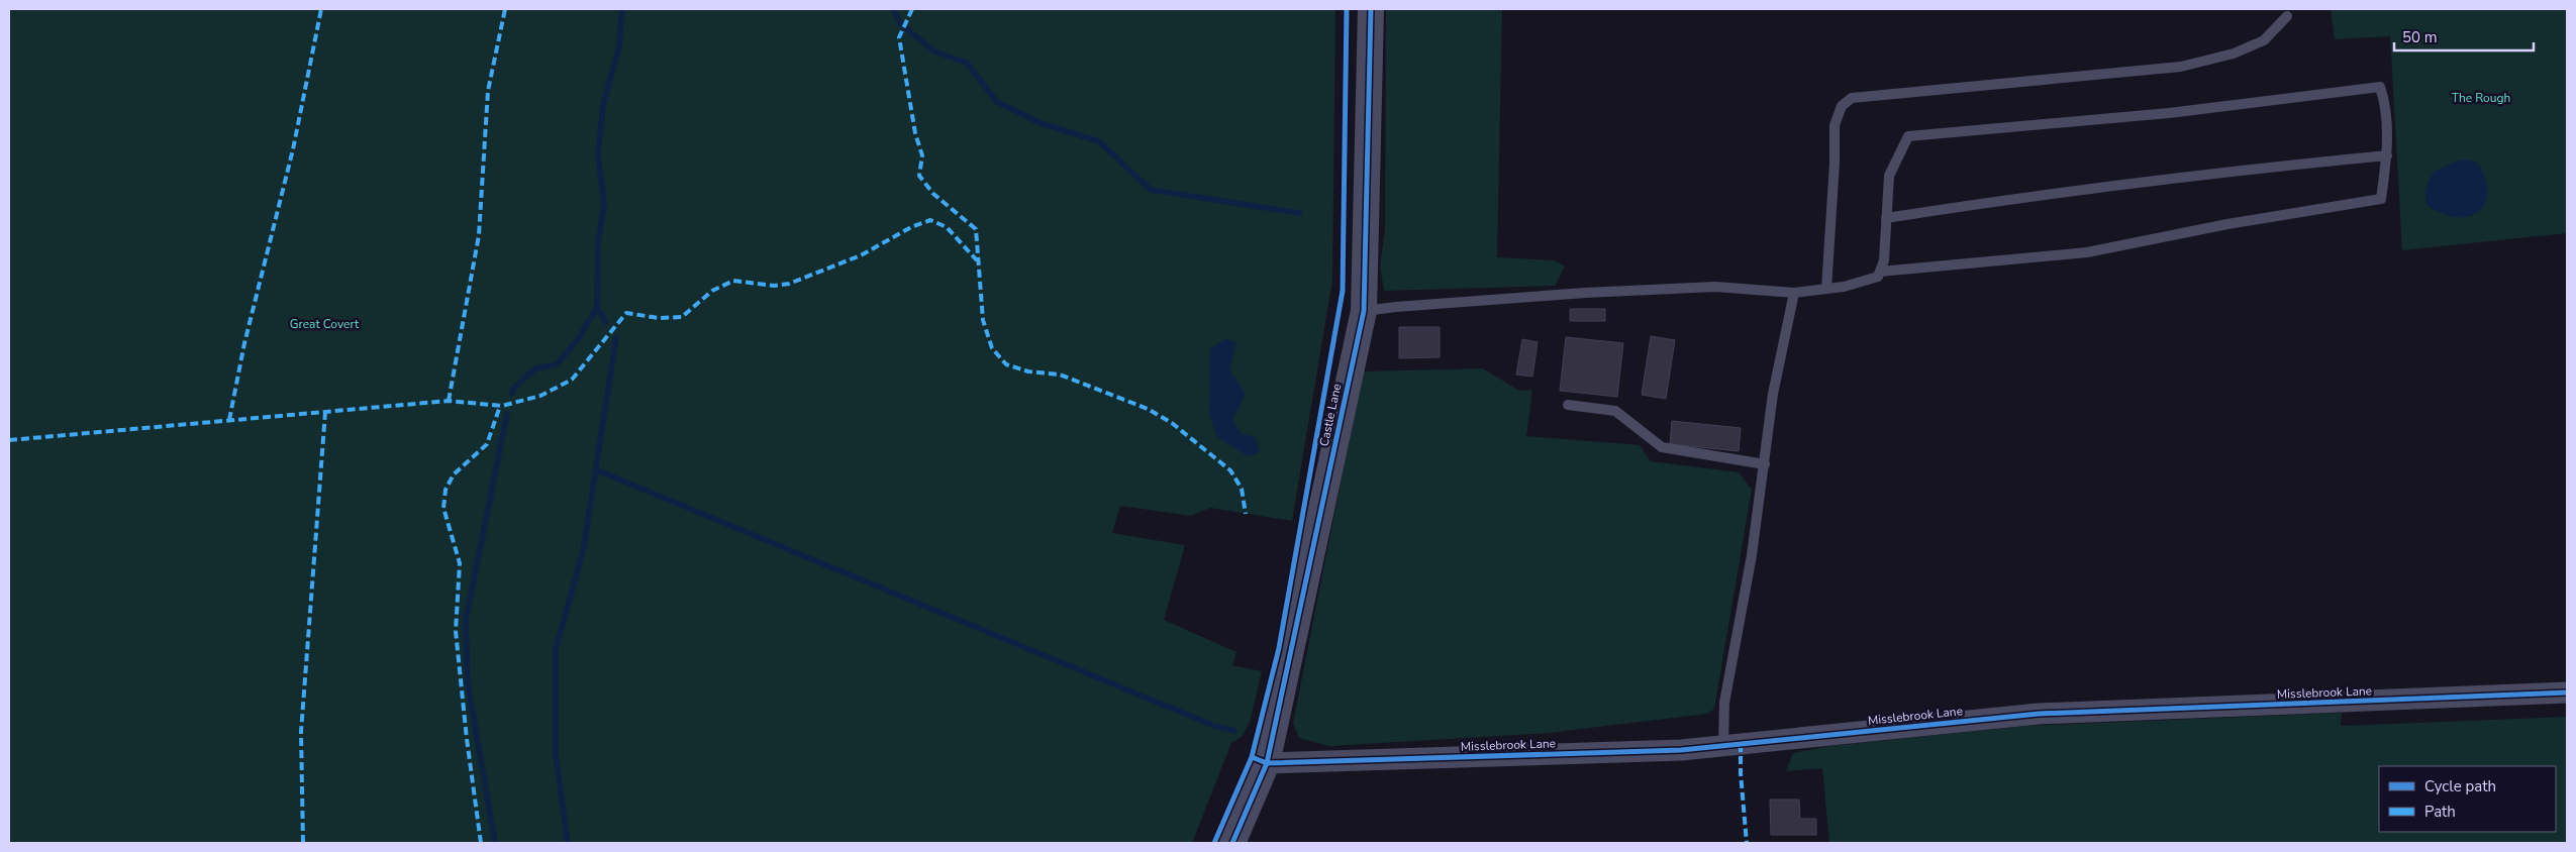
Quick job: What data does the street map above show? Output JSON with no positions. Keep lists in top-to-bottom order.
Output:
{
  "streets": {
    "street": ["Castle Lane", "Misslebrook Lane"]
  },
  "crossings": [
    ["Castle Lane", "Misslebrook Lane"]
  ],
  "parks": ["The Rough", "Great Covert"],
  "legend": ["Cycle path", "Path"],
  "scale_bar": "50 m"
}
